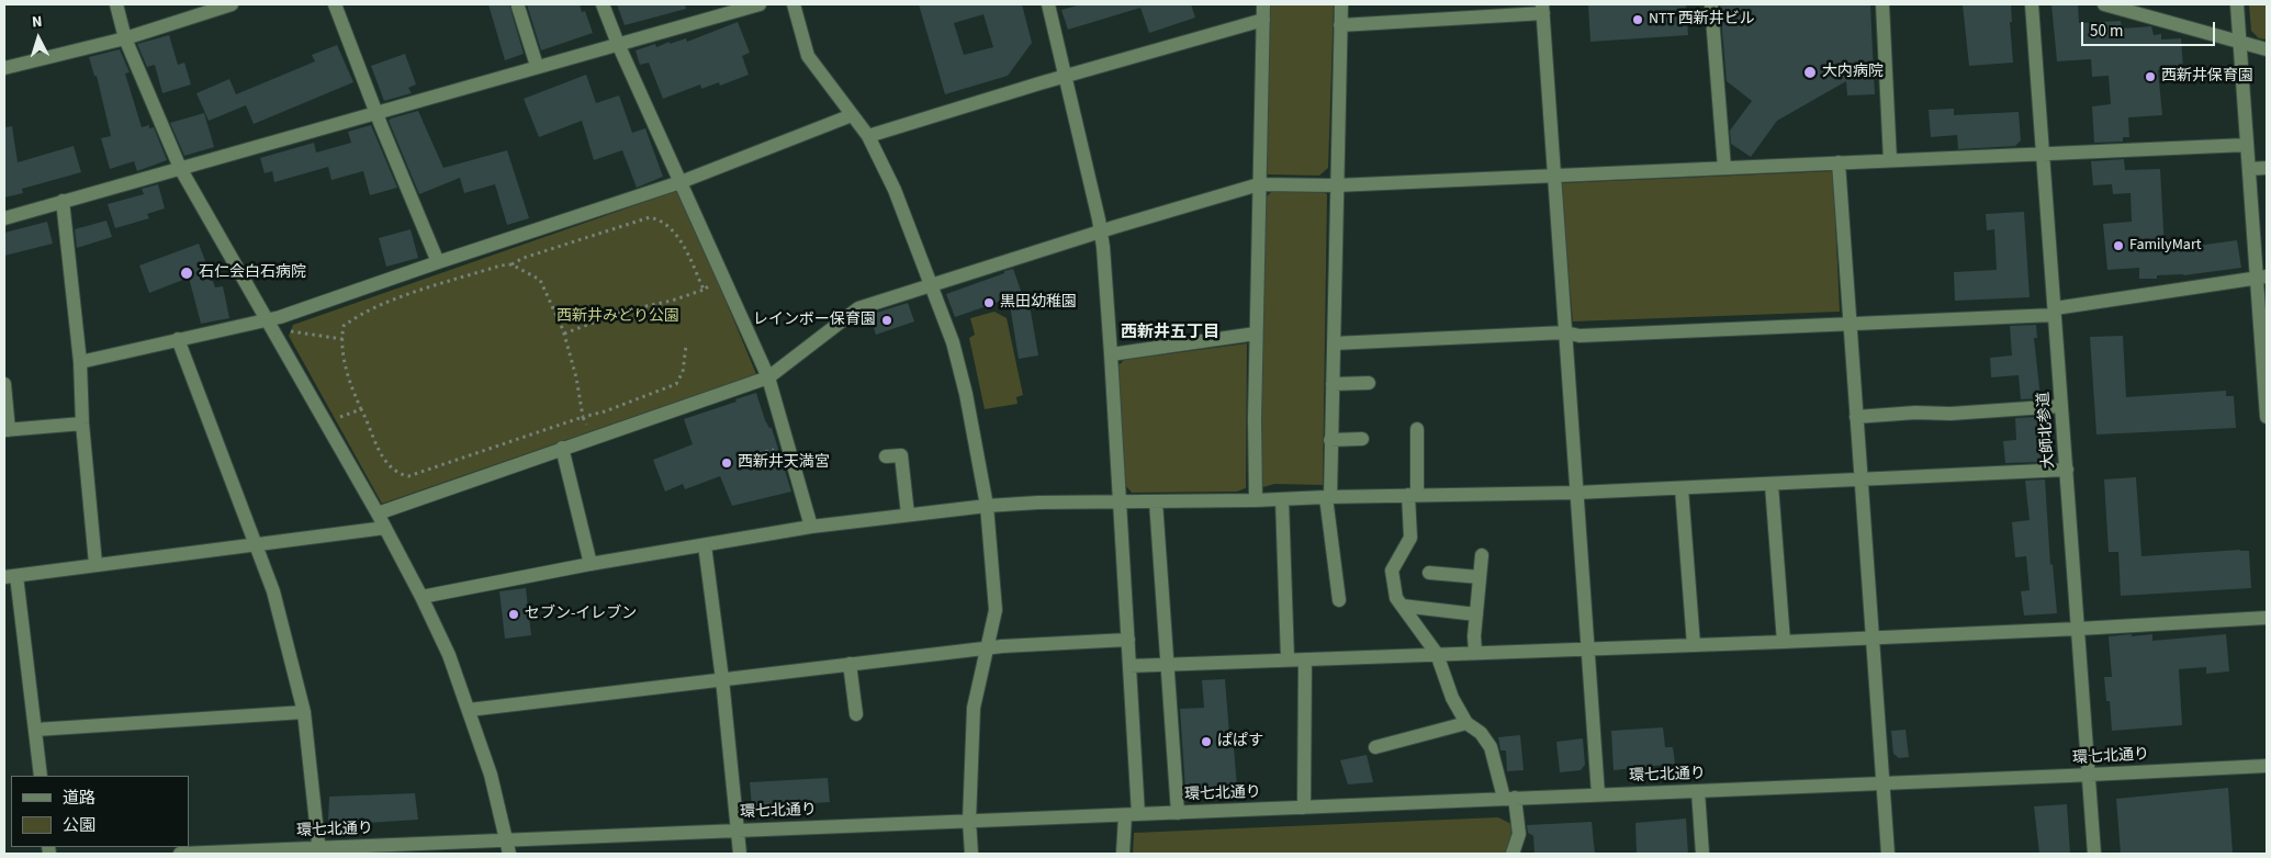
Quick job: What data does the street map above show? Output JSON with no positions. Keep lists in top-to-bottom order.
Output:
{
  "streets": {
    "street": ["大師北参道", "環七北通り"]
  },
  "crossings": [
    ["大師北参道", "環七北通り"]
  ],
  "districts": ["西新井五丁目"],
  "parks": ["西新井みどり公園"],
  "places": [
    "NTT 西新井ビル",
    "大内病院",
    "西新井保育園",
    "FamilyMart",
    "石仁会白石病院",
    "黒田幼稚園",
    "レインボー保育園",
    "西新井天満宮",
    "セブン-イレブン",
    "ぱぱす"
  ],
  "legend": ["道路", "公園"],
  "scale_bar": "50 m",
  "north": "top"
}
